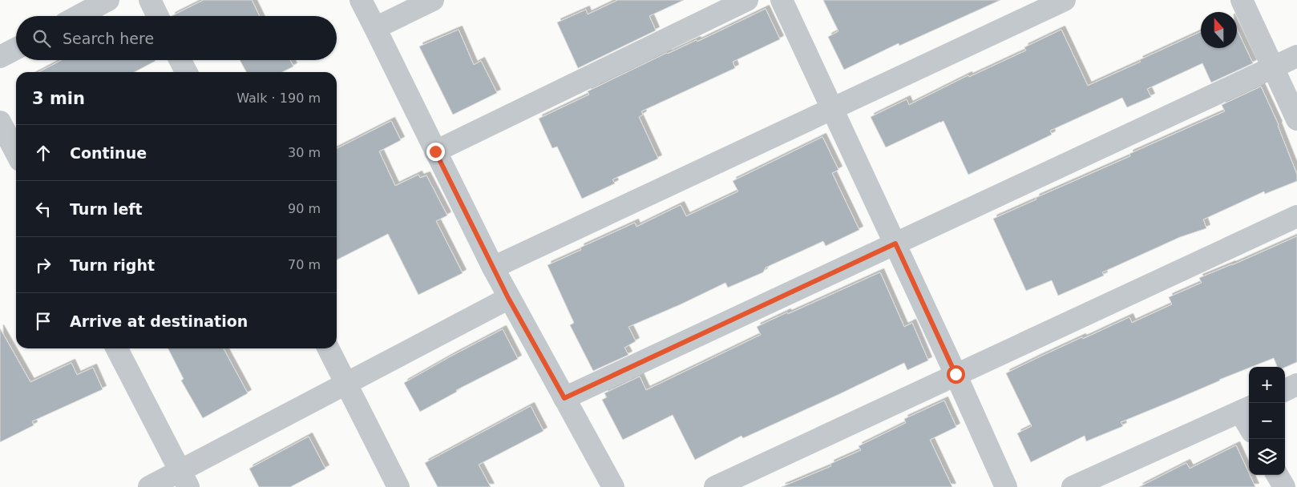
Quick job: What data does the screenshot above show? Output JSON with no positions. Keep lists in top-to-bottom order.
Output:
{
  "north": "top",
  "page": {
    "search": "Search here",
    "heading": ["3 min", "Walk · 190 m"],
    "list": [
      ["Continue", "30 m"],
      ["Turn left", "90 m"],
      ["Turn right", "70 m"],
      "Arrive at destination"
    ],
    "map_buttons": ["+", "−"]
  }
}
